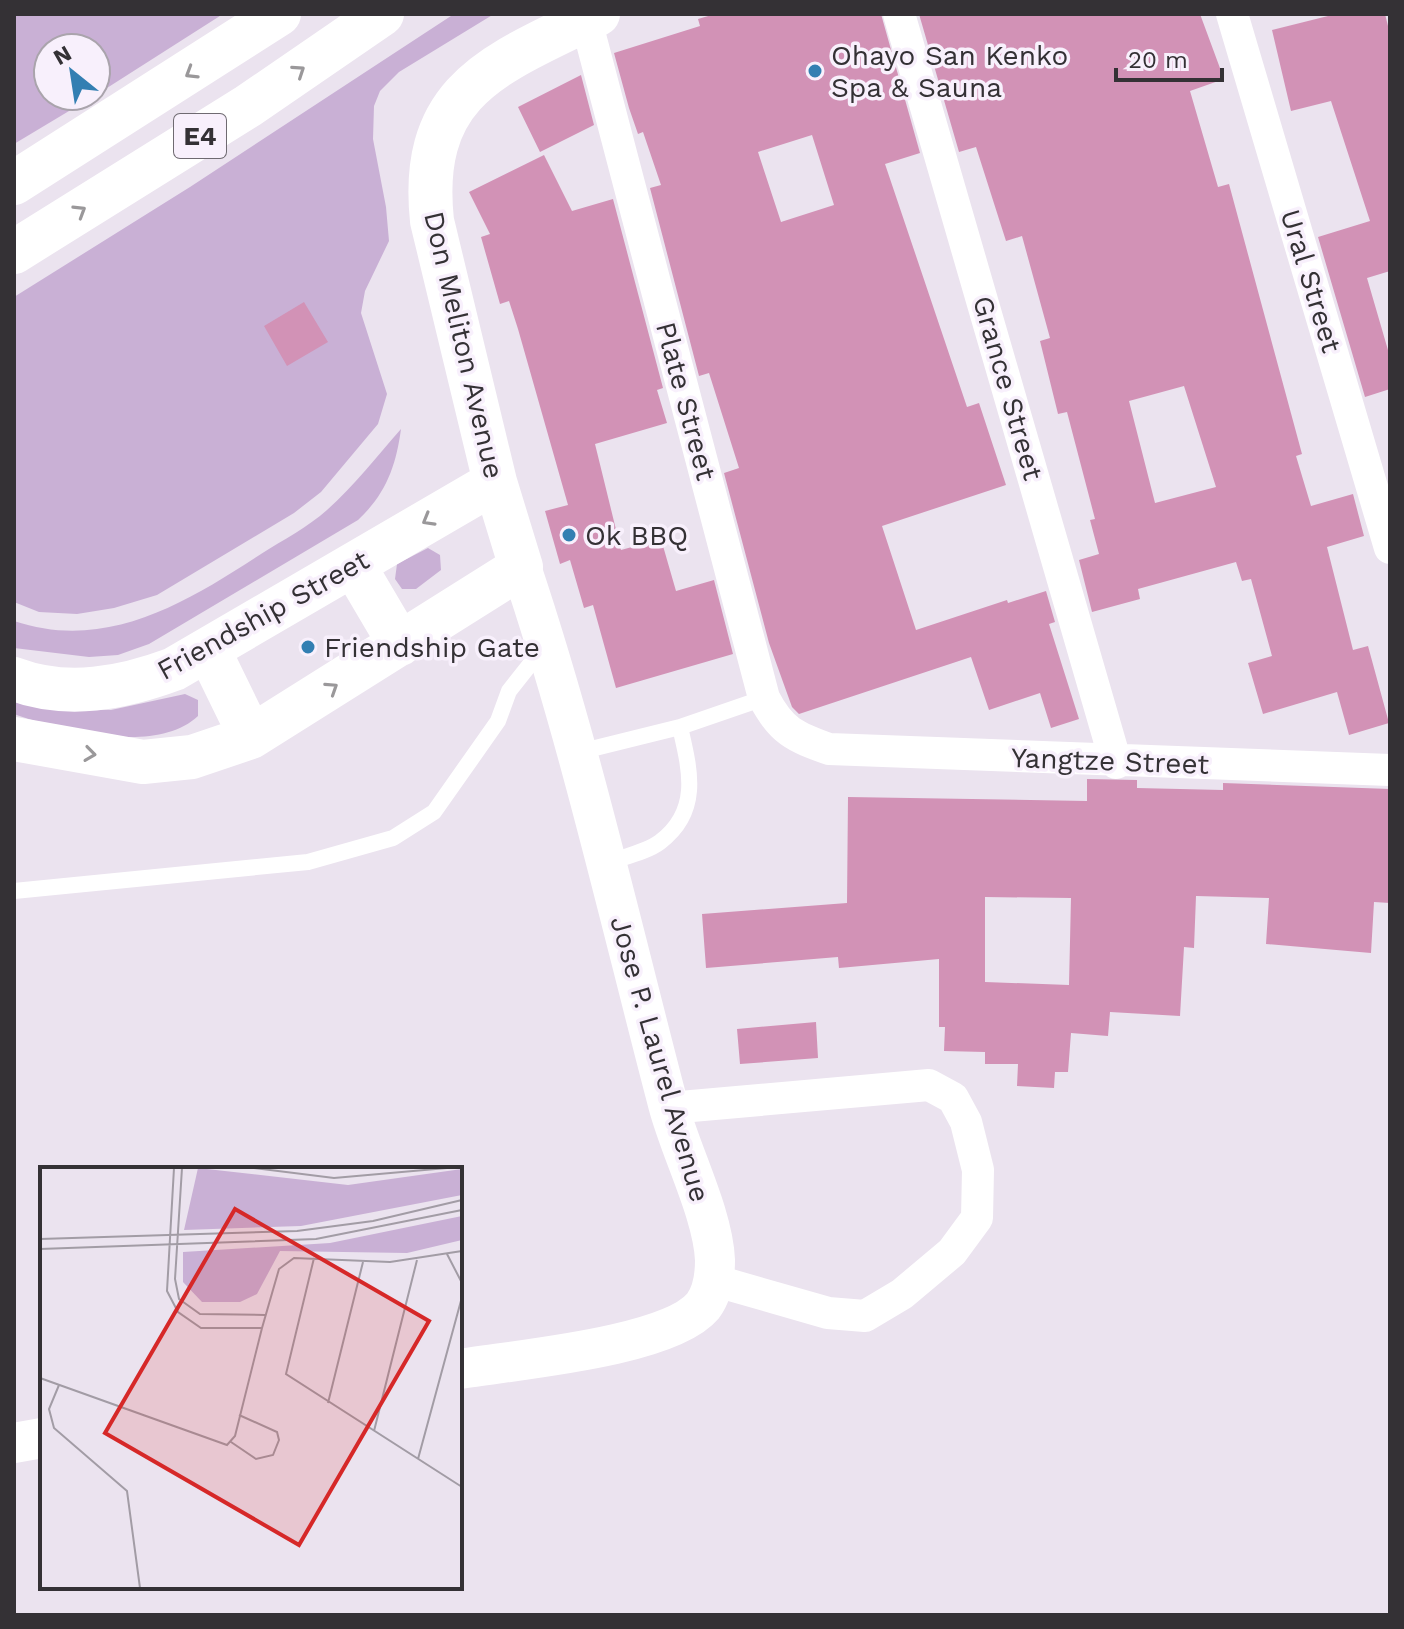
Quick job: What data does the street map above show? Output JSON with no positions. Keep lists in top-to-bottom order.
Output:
{
  "streets": {
    "main road": ["E4", "Don Meliton Avenue", "Friendship Street"],
    "street": [
      "Ural Street",
      "Grance Street",
      "Plate Street",
      "Yangtze Street",
      "Jose P. Laurel Avenue"
    ]
  },
  "crossings": [
    ["Don Meliton Avenue", "Plate Street"],
    ["Don Meliton Avenue", "Friendship Street"],
    ["Don Meliton Avenue", "Jose P. Laurel Avenue"],
    ["Grance Street", "Yangtze Street"],
    ["Plate Street", "Yangtze Street"]
  ],
  "places": ["Ohayo San Kenko Spa & Sauna", "Ok BBQ", "Friendship Gate"],
  "scale_bar": "20 m",
  "north": "top left"
}
